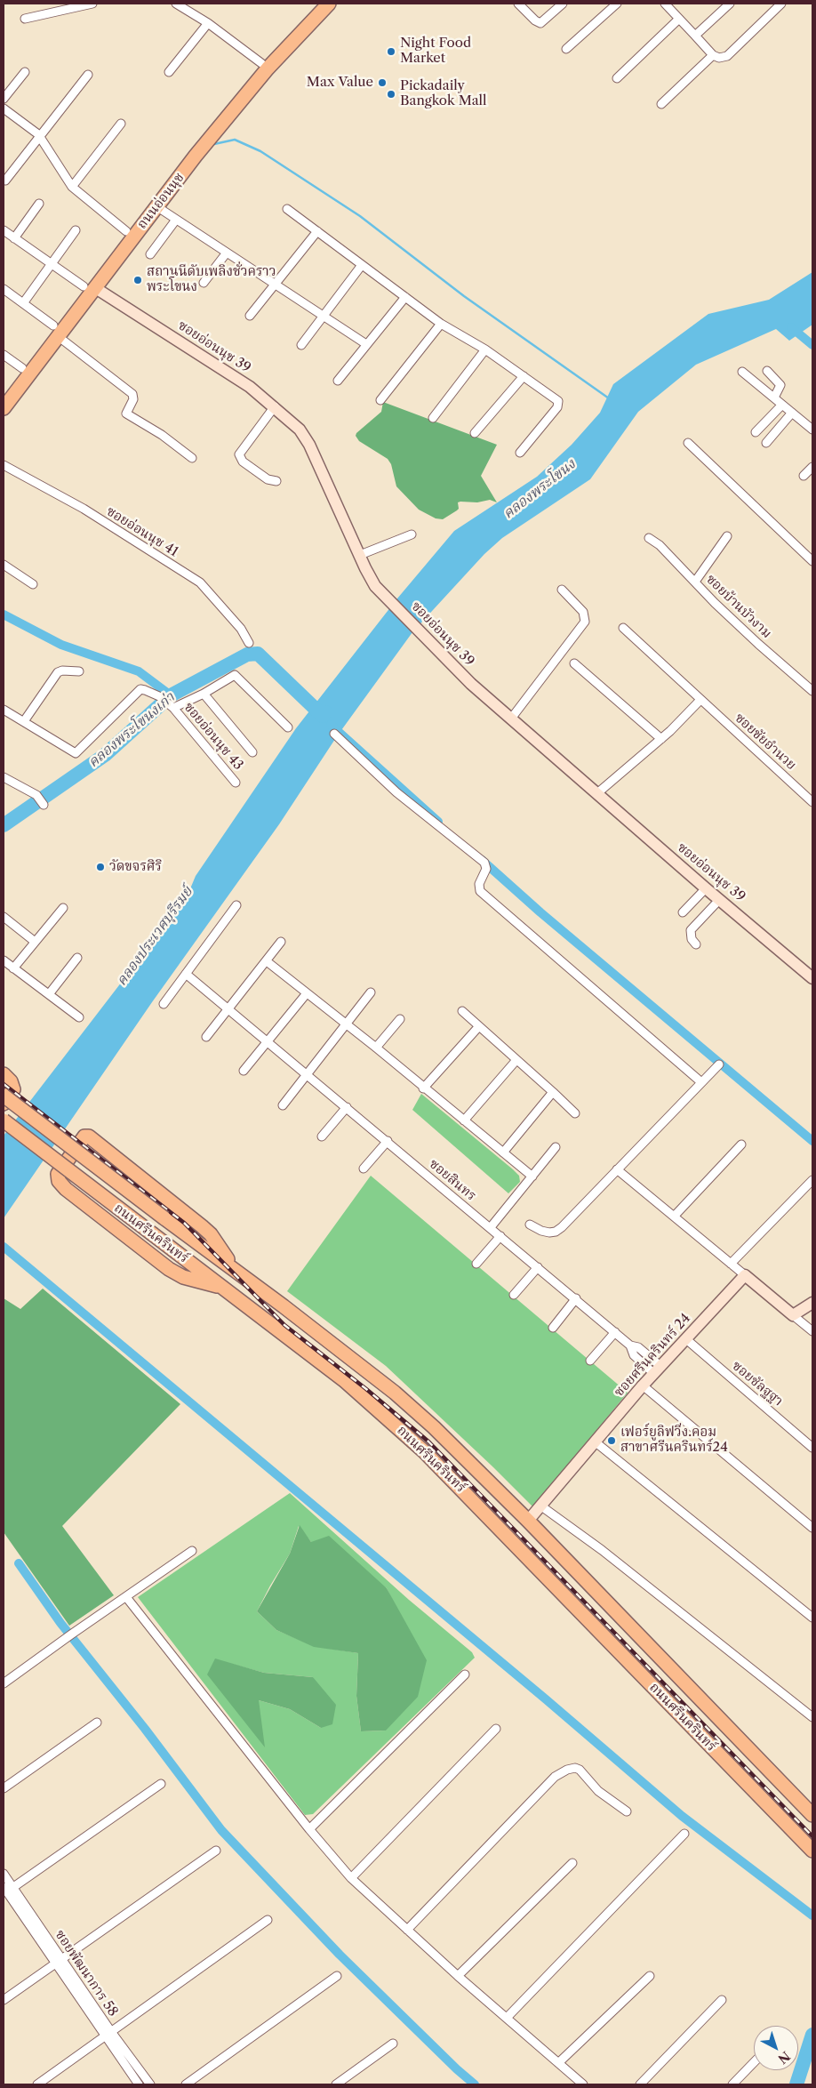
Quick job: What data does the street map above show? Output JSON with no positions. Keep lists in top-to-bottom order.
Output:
{
  "streets": {
    "main road": ["ถนนอ่อนนุช", "ถนนศรีนครินทร์"],
    "street": [
      "ซอยอ่อนนุช 39",
      "ซอยอ่อนนุช 41",
      "ซอยบ้านบัวงาม",
      "ซอยอ่อนนุช 43",
      "ซอยชัยอำนวย",
      "ซอยสินทร",
      "ซอยศรีนครินทร์ 24",
      "ซอยชัลฐฐา",
      "ซอยพัฒนาการ 58"
    ]
  },
  "crossings": [
    ["ถนนอ่อนนุช", "ซอยอ่อนนุช 39"],
    ["ซอยสินทร", "ซอยศรีนครินทร์ 24"],
    ["ถนนศรีนครินทร์", "ซอยศรีนครินทร์ 24"],
    ["ซอยศรีนครินทร์ 24", "ซอยชัลฐฐา"]
  ],
  "water": ["คลองพระโขนง", "คลองพระโขนงเก่า", "คลองประเวศบุรีรมย์"],
  "places": [
    "Night Food Market",
    "Max Value",
    "Pickadaily Bangkok Mall",
    "สถานนีดับเพลิงชั่วคราว พระโขนง",
    "วัดขจรศิริ",
    "เฟอร์ยูลิฟวิ่ง.คอม สาขาศรีนครินทร์24"
  ],
  "north": "bottom right"
}
